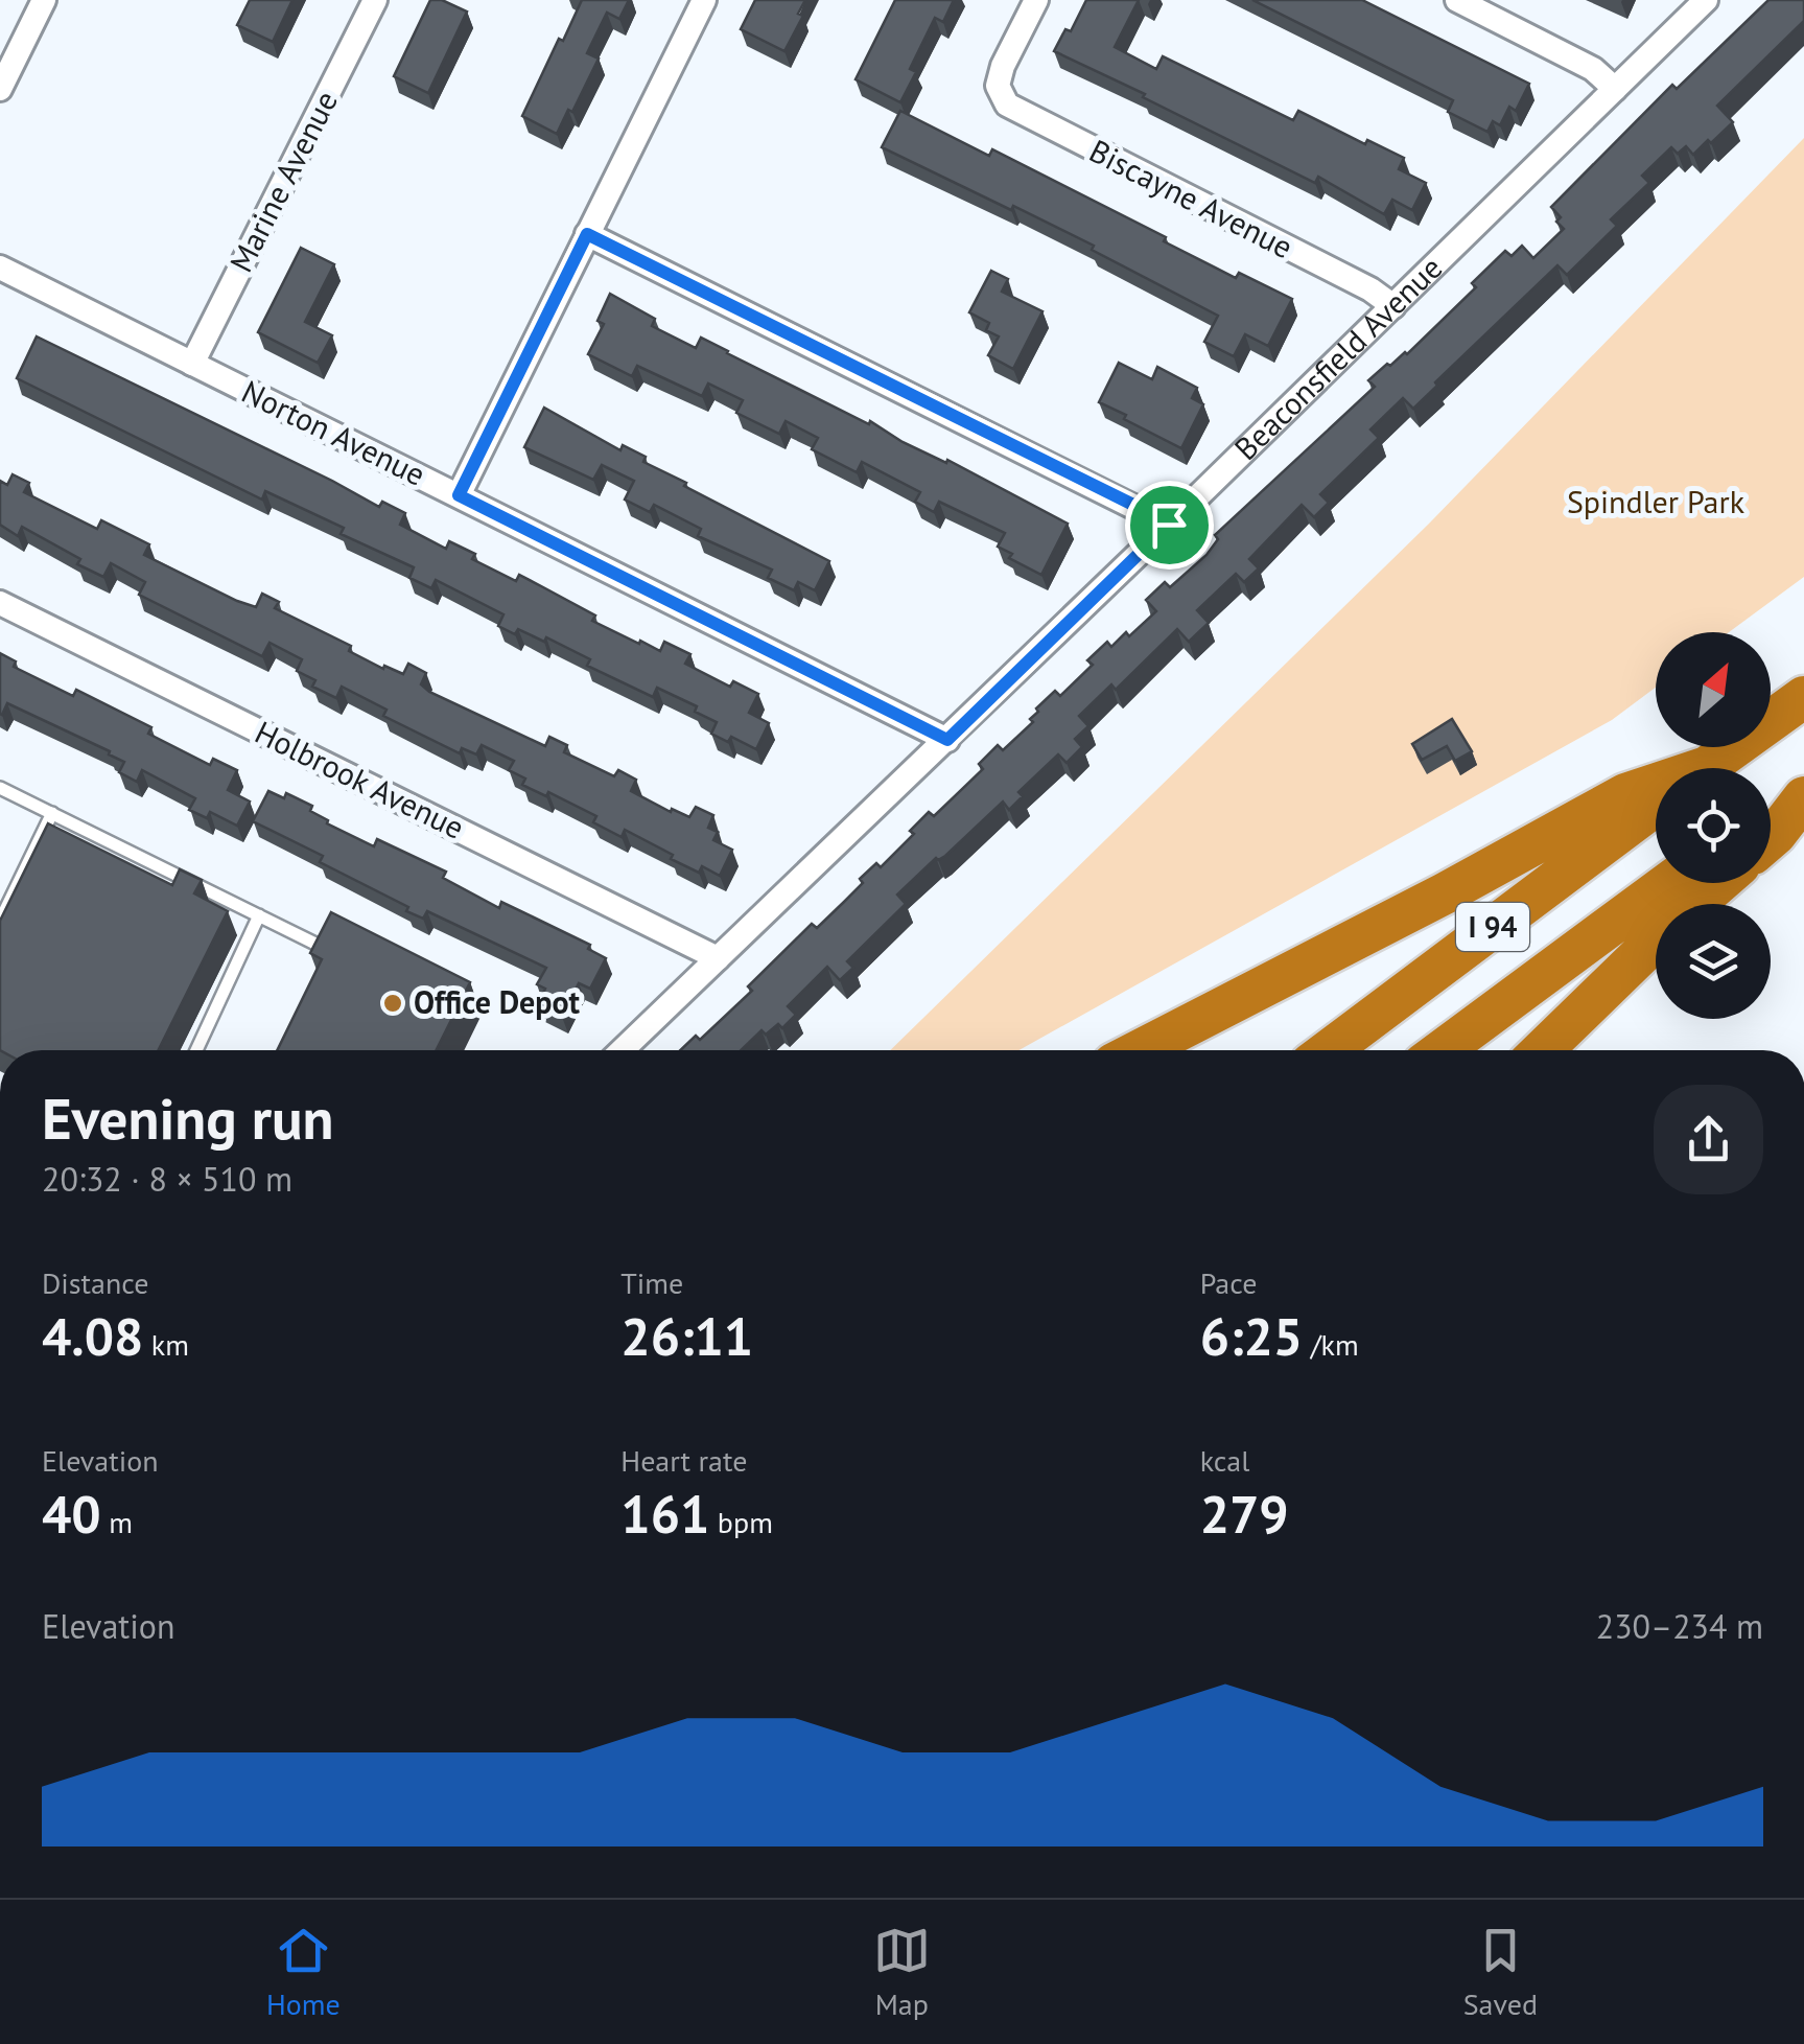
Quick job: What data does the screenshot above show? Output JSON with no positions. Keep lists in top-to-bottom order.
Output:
{
  "streets": {
    "highway": ["I 94"],
    "street": [
      "Marine Avenue",
      "Biscayne Avenue",
      "Beaconsfield Avenue",
      "Norton Avenue",
      "Holbrook Avenue"
    ]
  },
  "crossings": [
    ["Marine Avenue", "Norton Avenue"],
    ["Biscayne Avenue", "Beaconsfield Avenue"],
    ["Beaconsfield Avenue", "Norton Avenue"],
    ["Beaconsfield Avenue", "Holbrook Avenue"]
  ],
  "parks": ["Spindler Park"],
  "places": ["Office Depot"],
  "north": "top right",
  "page": {
    "heading": ["Evening run", "20:32 · 8 × 510 m"],
    "stats": [
      ["Distance", "4.08 km"],
      ["Time", "26:11"],
      ["Pace", "6:25 /km"],
      ["Elevation", "40 m"],
      ["Heart rate", "161 bpm"],
      ["kcal", "279"]
    ],
    "chart": ["Elevation", "230–234 m"],
    "tabs": ["Home", "Map", "Saved"]
  }
}
